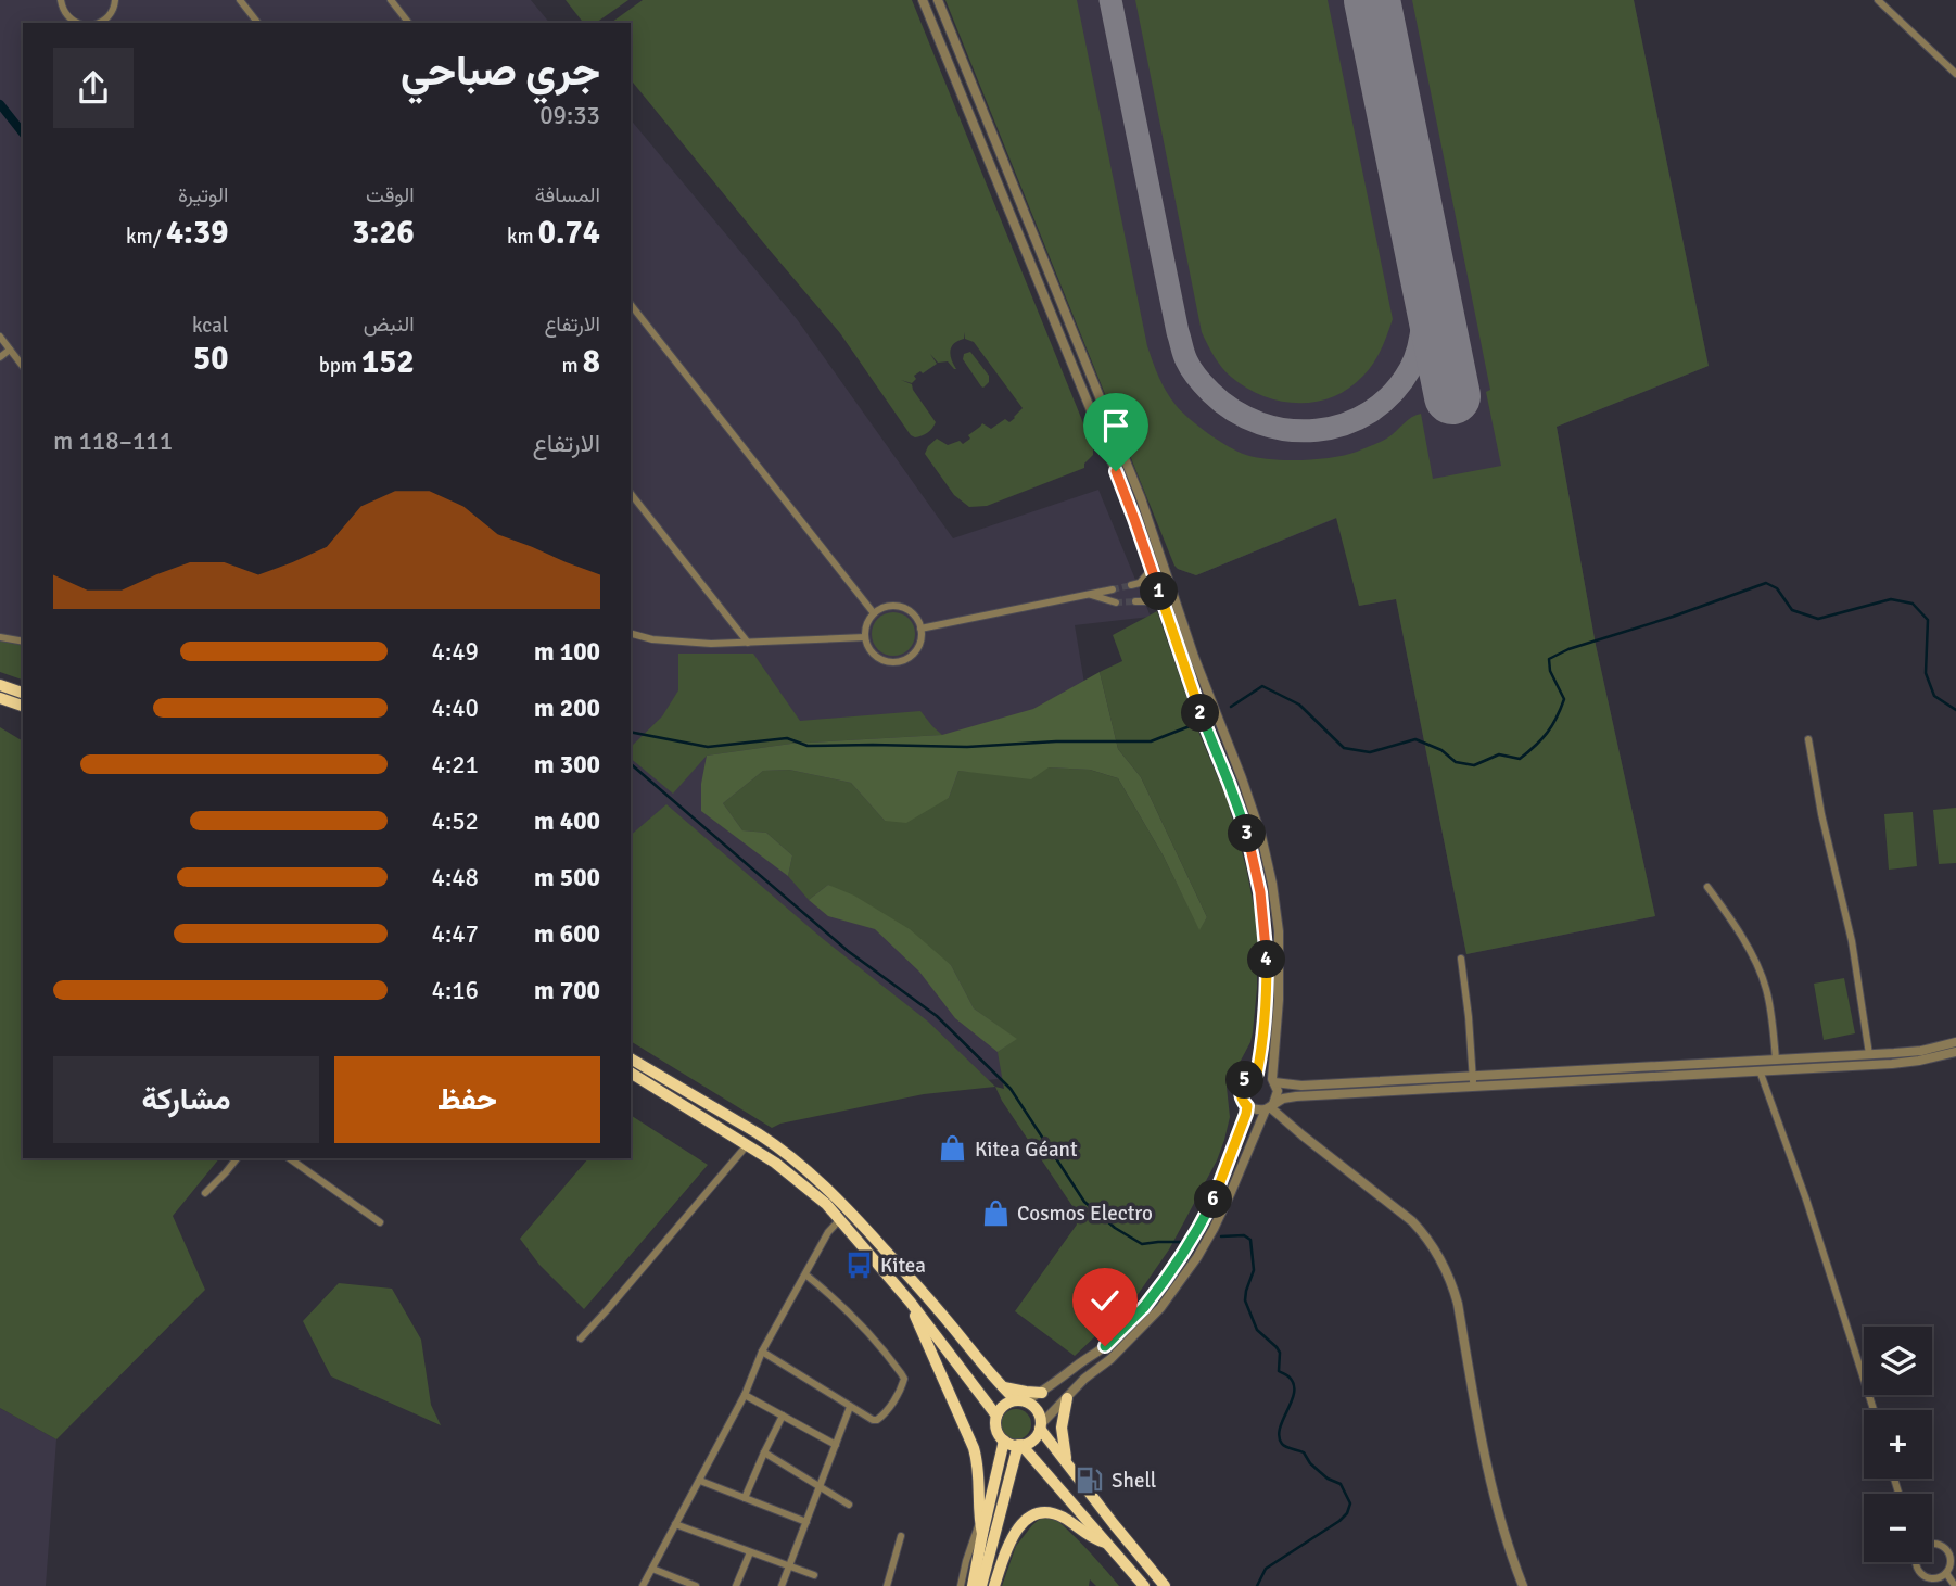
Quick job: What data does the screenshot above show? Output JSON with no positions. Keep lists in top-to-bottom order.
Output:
{
  "places": {
    "shop": ["Kitea Géant", "Cosmos Electro"],
    "bus stop": ["Kitea"],
    "fuel station": ["Shell"]
  },
  "page": {
    "heading": ["جري صباحي", "09:33"],
    "stats": [
      ["المسافة", "0.74 km"],
      ["الوقت", "3:26"],
      ["الوتيرة", "4:39 /km"],
      ["الارتفاع", "8 m"],
      ["النبض", "152 bpm"],
      ["kcal", "50"]
    ],
    "chart": ["الارتفاع", "111–118 m"],
    "pins": [
      "1",
      "2",
      "3",
      "4",
      "5",
      "6"
    ],
    "list": [
      {
        "name": "100 m",
        "note": "4:49"
      },
      {
        "name": "200 m",
        "note": "4:40"
      },
      {
        "name": "300 m",
        "note": "4:21"
      },
      {
        "name": "400 m",
        "note": "4:52"
      },
      {
        "name": "500 m",
        "note": "4:48"
      },
      {
        "name": "600 m",
        "note": "4:47"
      },
      {
        "name": "700 m",
        "note": "4:16"
      }
    ],
    "buttons": ["حفظ", "مشاركة"],
    "map_buttons": ["+", "−"]
  }
}
